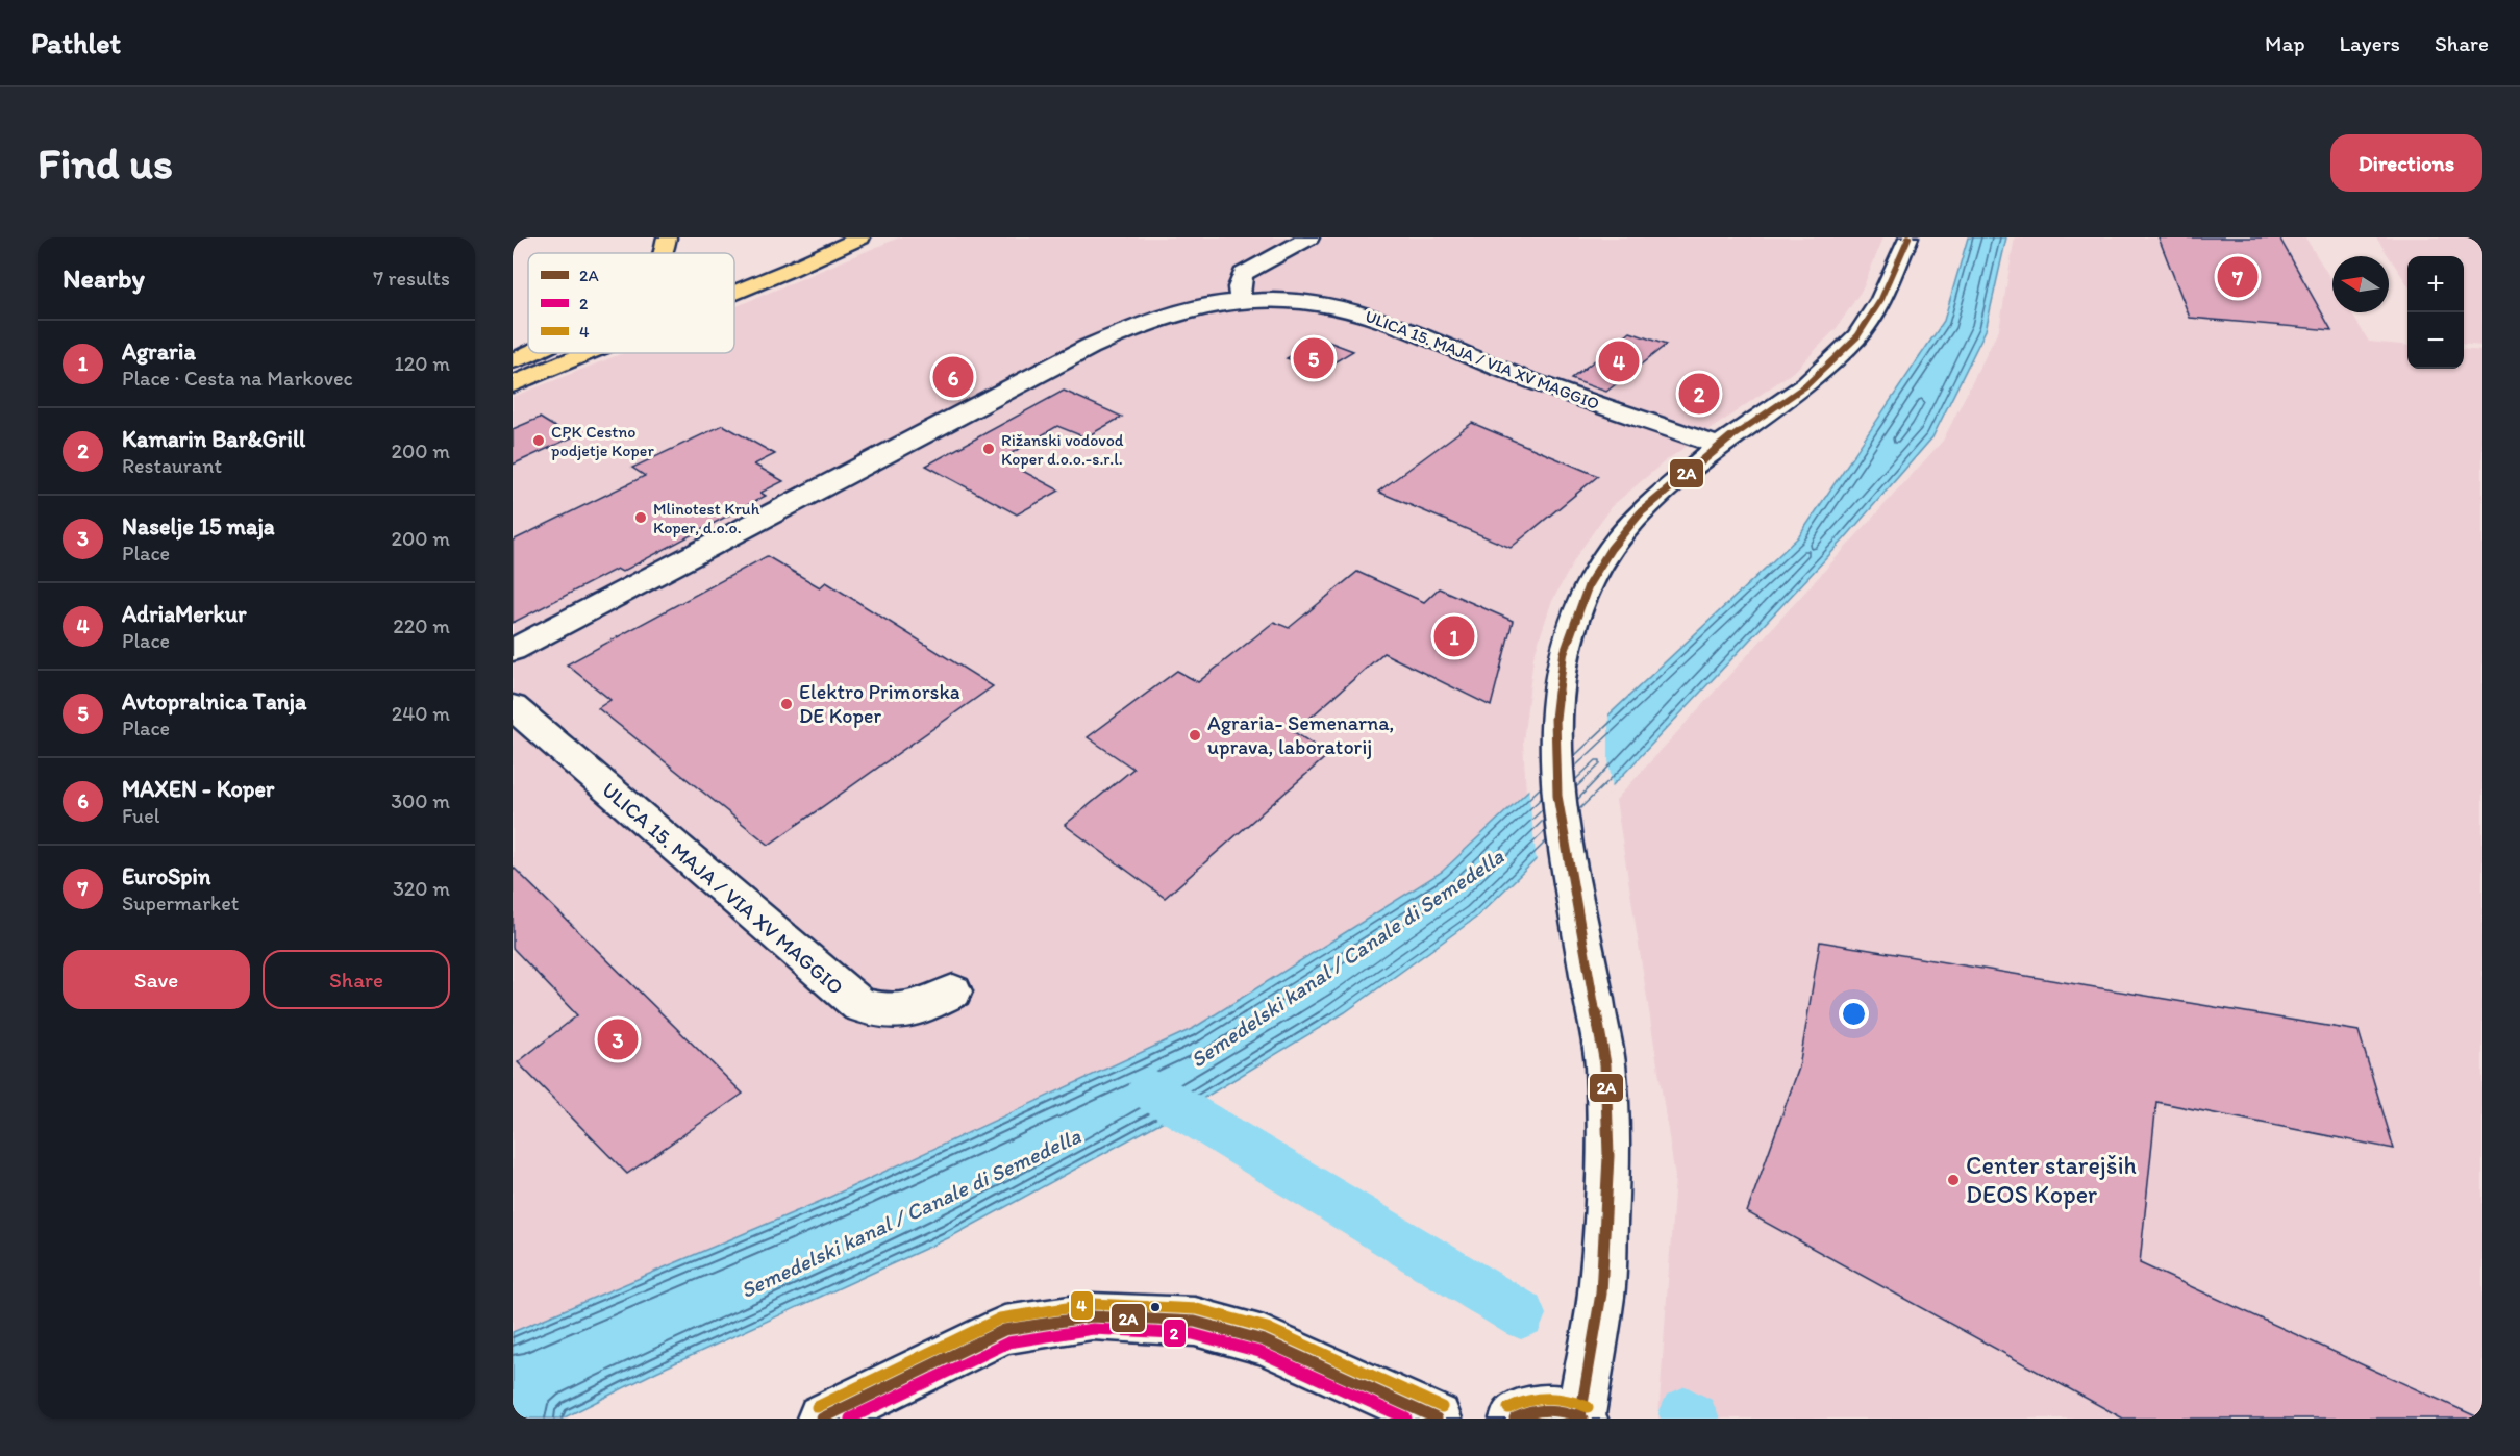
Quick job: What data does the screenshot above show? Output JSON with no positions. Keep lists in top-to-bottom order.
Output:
{
  "streets": {
    "street": ["ULICA 15. MAJA / VIA XV MAGGIO"]
  },
  "water": ["Semedelski kanal / Canale di Semedella"],
  "places": [
    "CPK Cestno podjetje Koper",
    "Rižanski vodovod Koper d.o.o.-s.r.l.",
    "Mlinotest Kruh Koper, d.o.o.",
    "Elektro Primorska DE Koper",
    "Agraria- Semenarna, uprava, laboratorij",
    "Center starejših DEOS Koper"
  ],
  "lines": ["transit line 2A", "transit line 4", "transit line 2"],
  "legend": ["2A", "2", "4"],
  "north": "left",
  "page": {
    "header": "Pathlet",
    "nav": ["Map", "Layers", "Share"],
    "buttons": [
      "Directions",
      ["Save", "Share"]
    ],
    "title": "Find us",
    "heading": ["Nearby", "7 results"],
    "pins": [
      "7",
      "5",
      "4",
      "6",
      "2",
      "1",
      "3"
    ],
    "map_buttons": ["+", "−"],
    "list": [
      {
        "mark": "1",
        "name": "Agraria",
        "note": "Place · Cesta na Markovec",
        "value": "120 m"
      },
      {
        "mark": "2",
        "name": "Kamarin Bar&Grill",
        "note": "Restaurant",
        "value": "200 m"
      },
      {
        "mark": "3",
        "name": "Naselje 15 maja",
        "note": "Place",
        "value": "200 m"
      },
      {
        "mark": "4",
        "name": "AdriaMerkur",
        "note": "Place",
        "value": "220 m"
      },
      {
        "mark": "5",
        "name": "Avtopralnica Tanja",
        "note": "Place",
        "value": "240 m"
      },
      {
        "mark": "6",
        "name": "MAXEN - Koper",
        "note": "Fuel",
        "value": "300 m"
      },
      {
        "mark": "7",
        "name": "EuroSpin",
        "note": "Supermarket",
        "value": "320 m"
      }
    ]
  }
}
